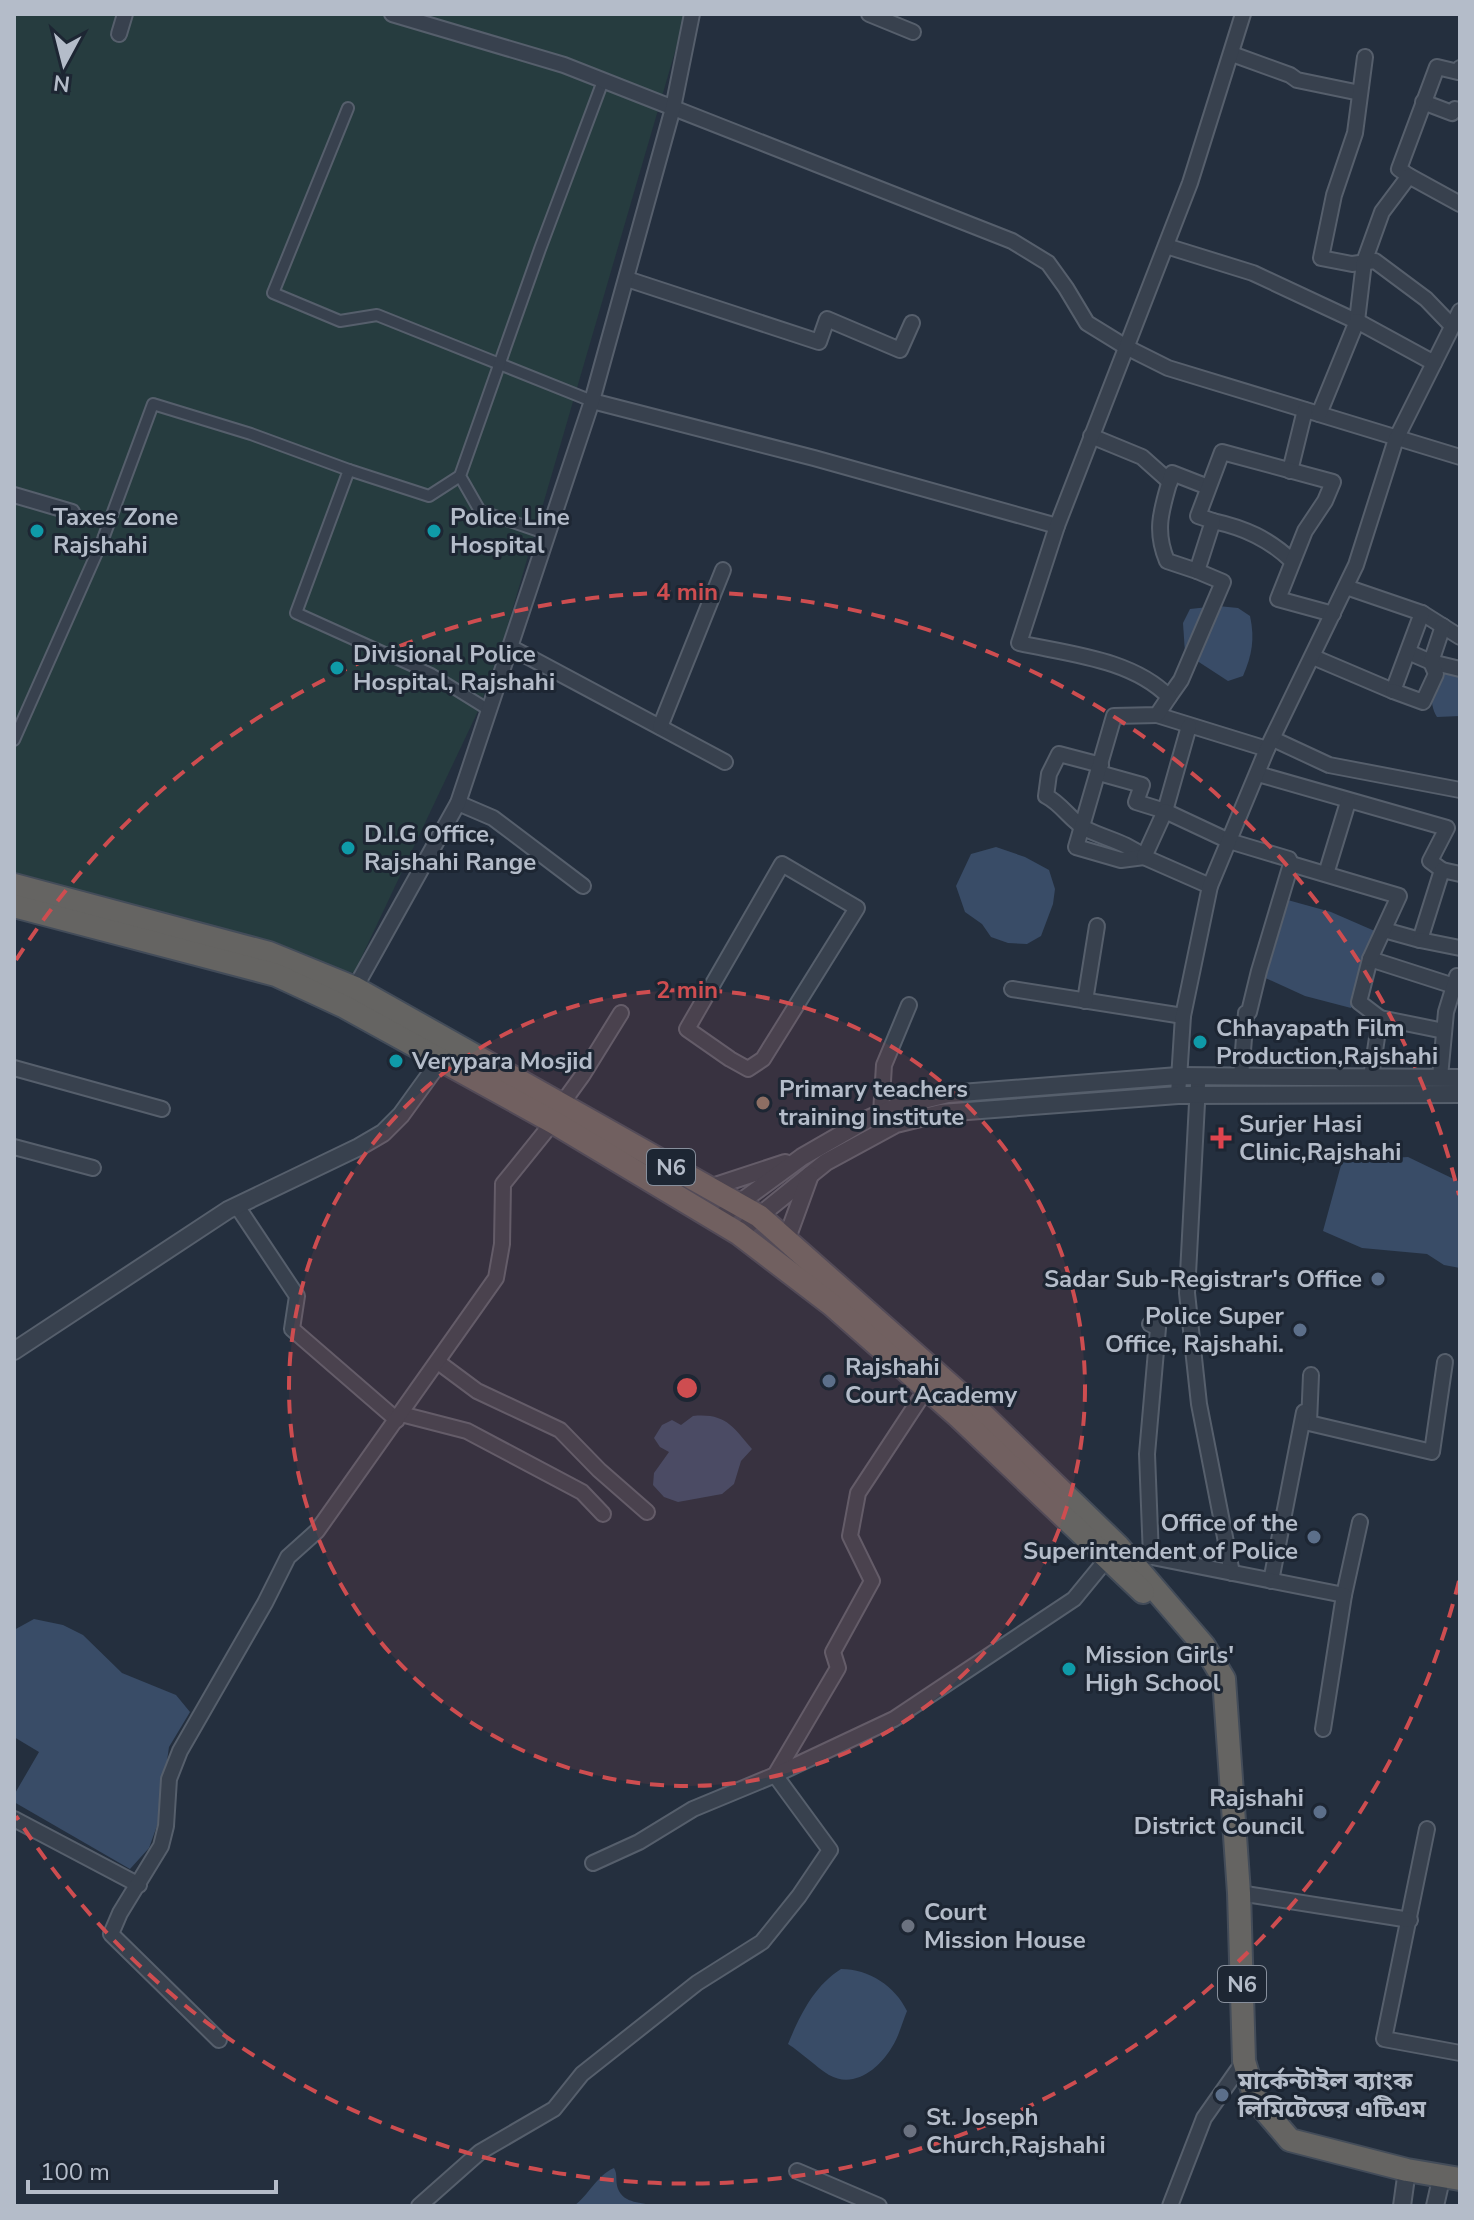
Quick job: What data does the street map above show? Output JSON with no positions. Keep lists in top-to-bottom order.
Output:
{
  "streets": {
    "highway": ["N6"]
  },
  "places": {
    "other": [
      "Taxes Zone Rajshahi",
      "Police Line Hospital",
      "Divisional Police Hospital, Rajshahi",
      "D.I.G Office, Rajshahi Range",
      "Chhayapath Film Production,Rajshahi",
      "Verypara Mosjid",
      "Primary teachers training institute",
      "Sadar Sub-Registrar's Office",
      "Police Super Office, Rajshahi.",
      "Rajshahi Court Academy",
      "Office of the Superintendent of Police",
      "Mission Girls' High School",
      "Rajshahi District Council",
      "Court Mission House",
      "মার্কেন্টাইল ব্যাংক লিমিটেডের এটিএম",
      "St. Joseph Church,Rajshahi"
    ],
    "health": ["Surjer Hasi Clinic,Rajshahi"]
  },
  "scale_bar": "100 m",
  "north": "bottom",
  "rings": ["4 min", "2 min"]
}
